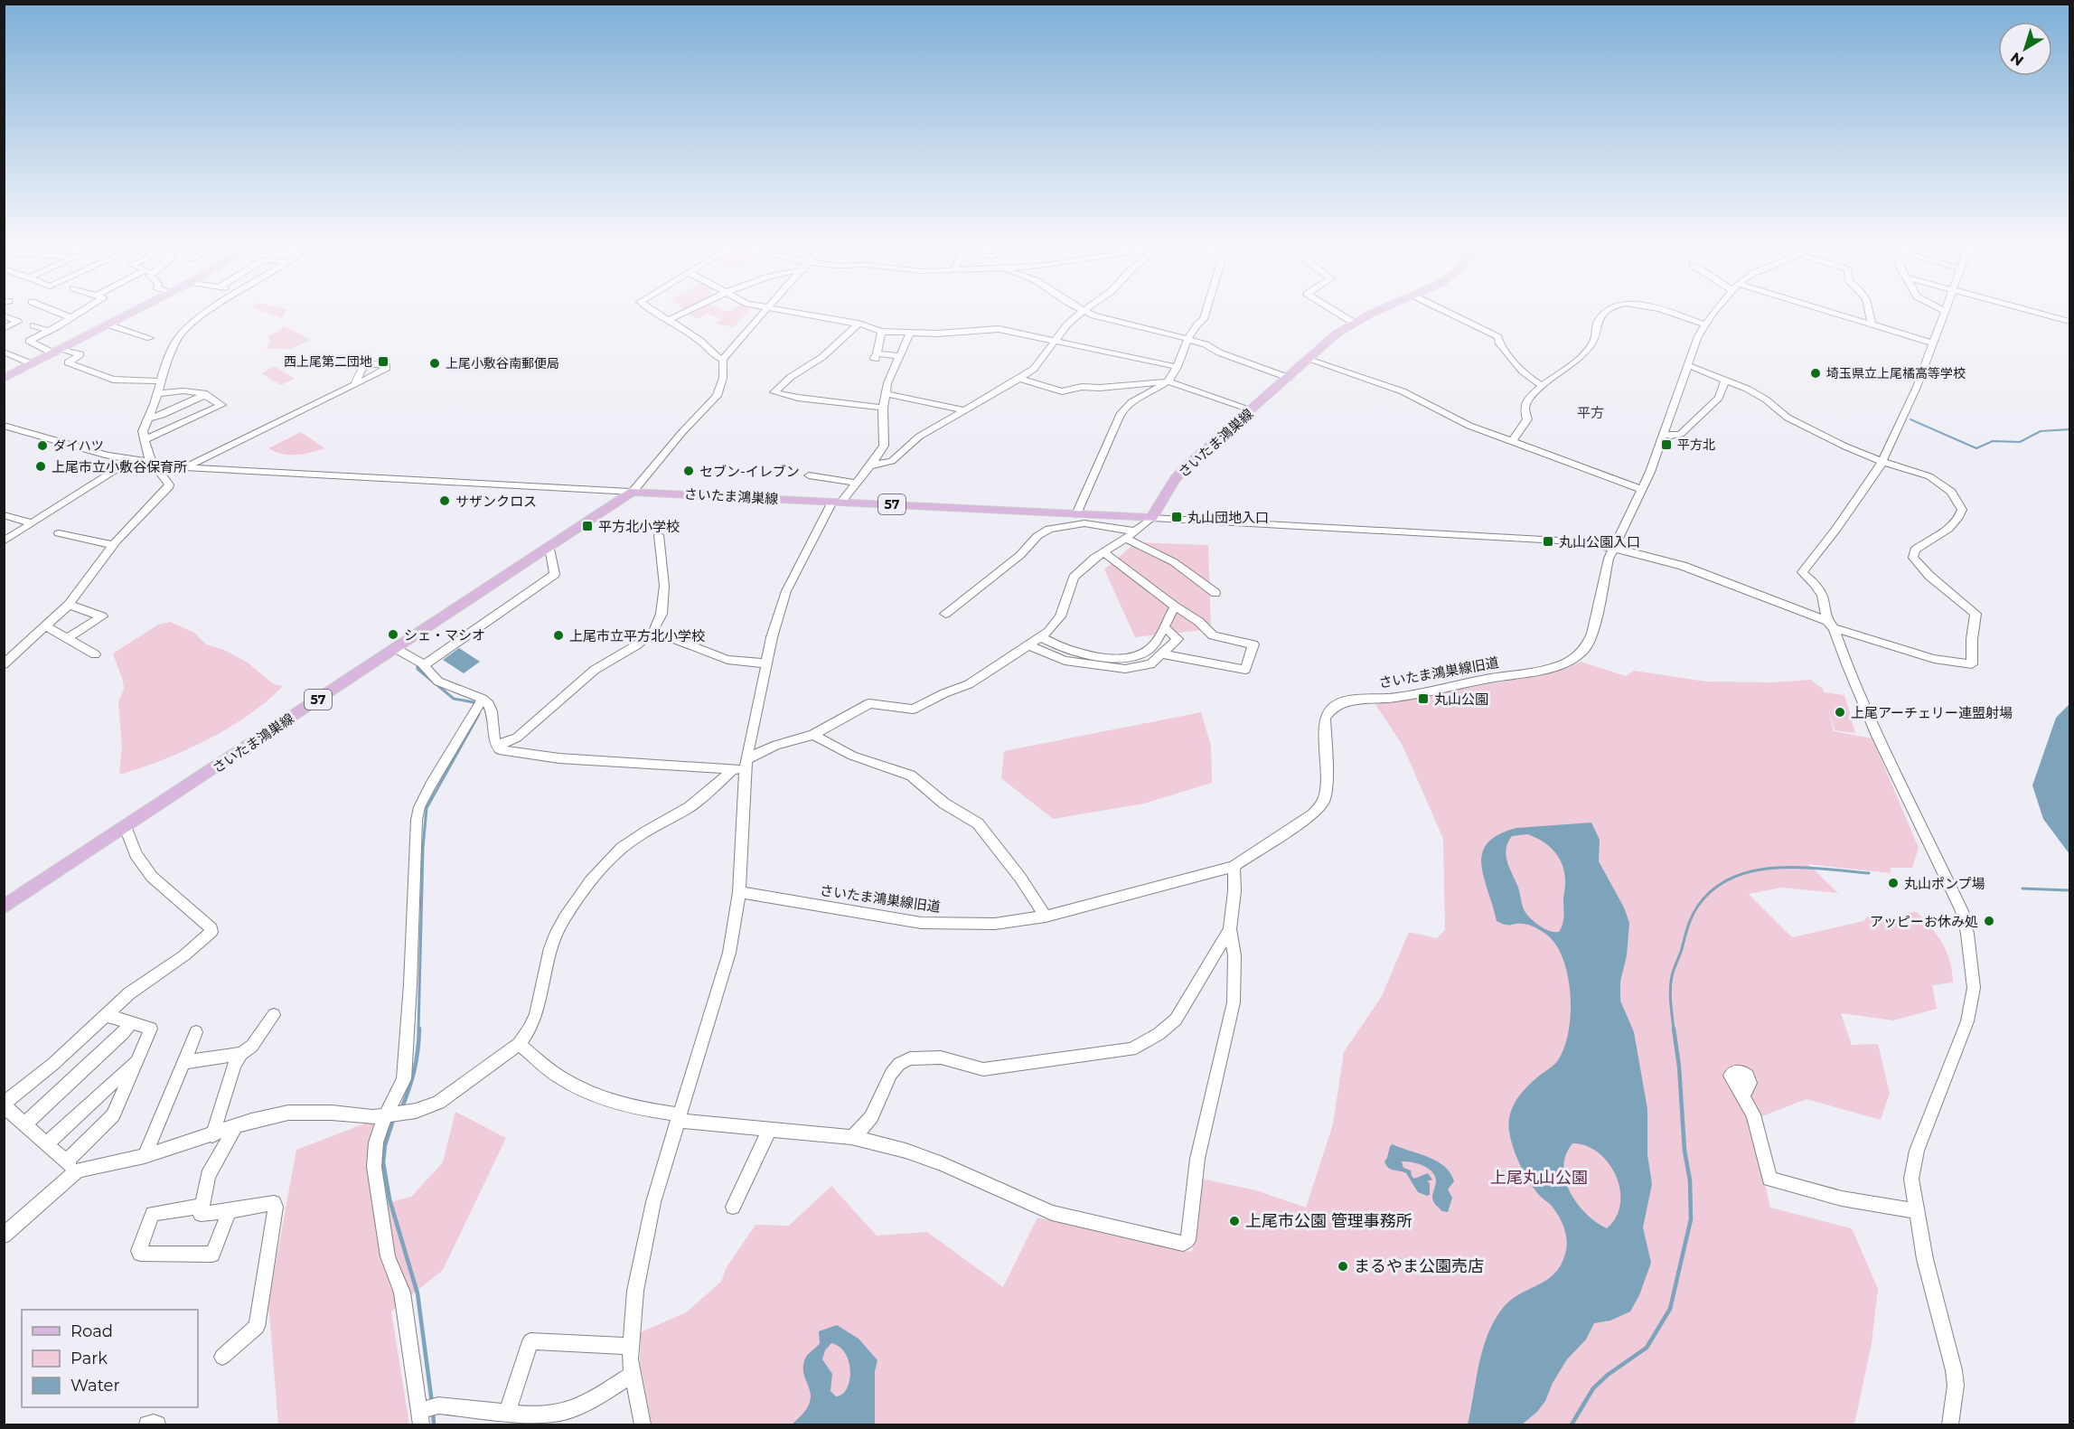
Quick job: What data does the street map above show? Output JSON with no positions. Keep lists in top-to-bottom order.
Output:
{
  "streets": {
    "main road": ["さいたま鴻巣線", "57"],
    "street": ["さいたま鴻巣線旧道"]
  },
  "districts": ["平方"],
  "parks": ["上尾丸山公園"],
  "places": {
    "transit": [
      "西上尾第二団地",
      "平方北",
      "丸山団地入口",
      "平方北小学校",
      "丸山公園入口",
      "丸山公園"
    ],
    "other": [
      "上尾小敷谷南郵便局",
      "埼玉県立上尾橘高等学校",
      "ダイハツ",
      "上尾市立小敷谷保育所",
      "セブン-イレブン",
      "サザンクロス",
      "シェ・マシオ",
      "上尾市立平方北小学校",
      "上尾アーチェリー連盟射場",
      "丸山ポンプ場",
      "アッピーお休み処",
      "上尾市公園 管理事務所",
      "まるやま公園売店"
    ]
  },
  "legend": ["Road", "Park", "Water"],
  "north": "bottom left"
}
